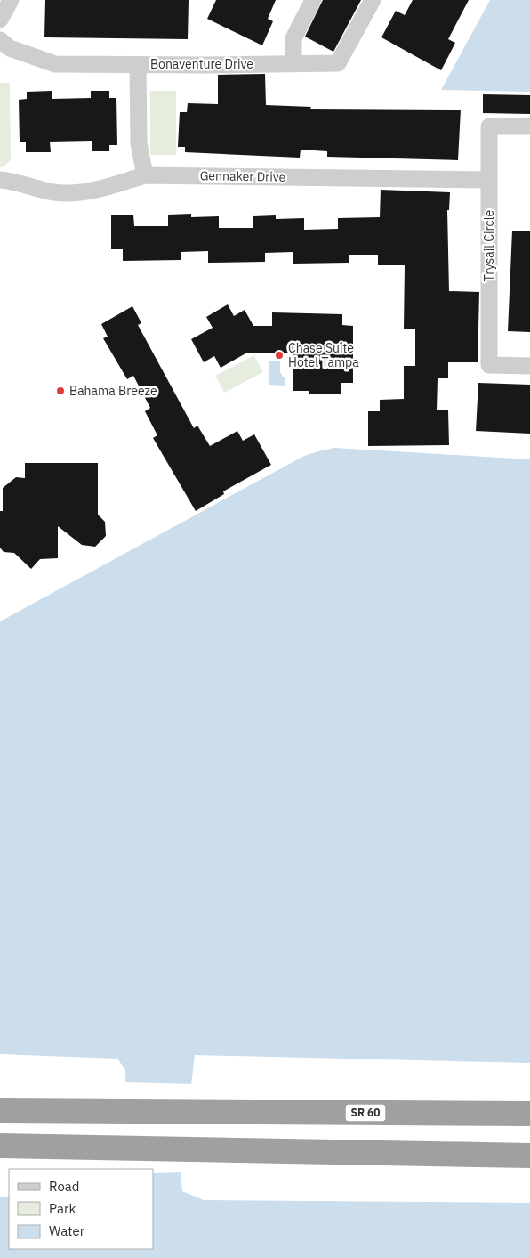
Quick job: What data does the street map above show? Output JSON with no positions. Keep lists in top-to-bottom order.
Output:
{
  "streets": {
    "highway": ["SR 60"],
    "street": ["Bonaventure Drive", "Gennaker Drive", "Trysail Circle"]
  },
  "crossings": [
    ["Gennaker Drive", "Trysail Circle"]
  ],
  "places": ["Chase Suite Hotel Tampa", "Bahama Breeze"],
  "legend": ["Road", "Park", "Water"]
}
